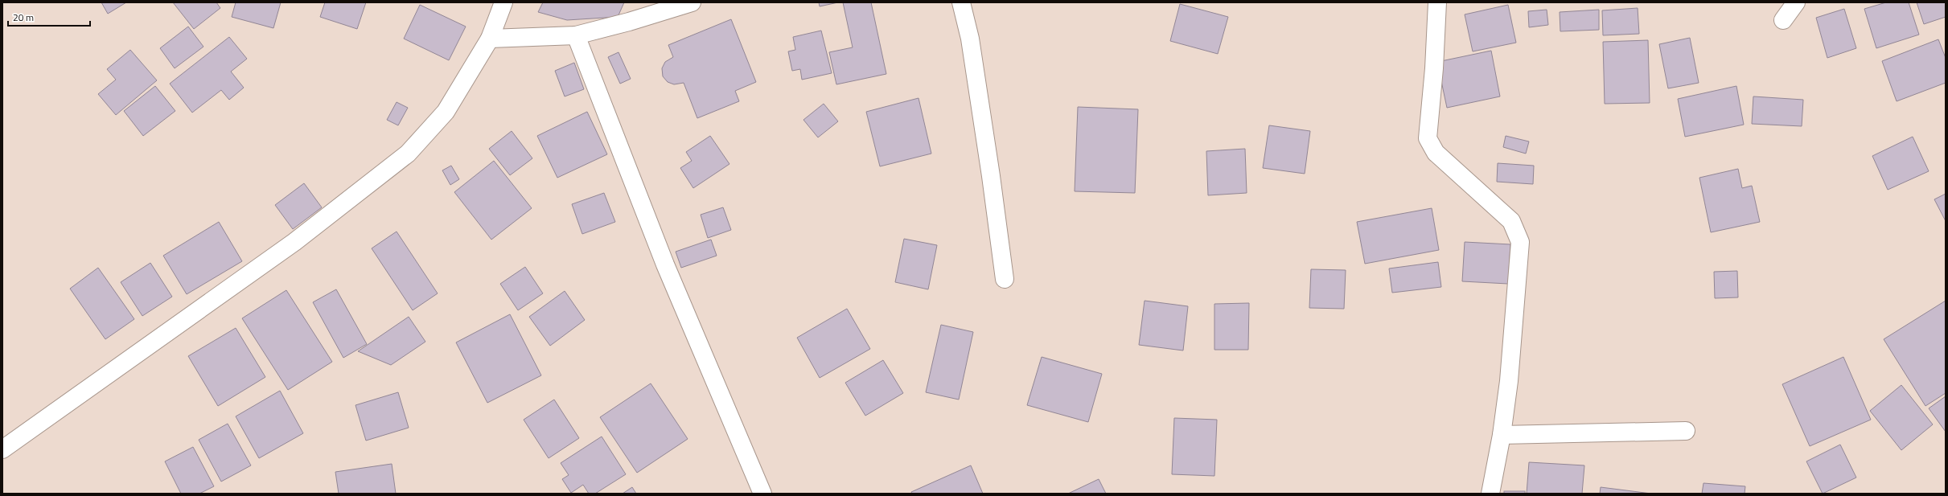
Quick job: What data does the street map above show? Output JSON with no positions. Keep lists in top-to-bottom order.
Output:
{
  "scale_bar": "20 m"
}
